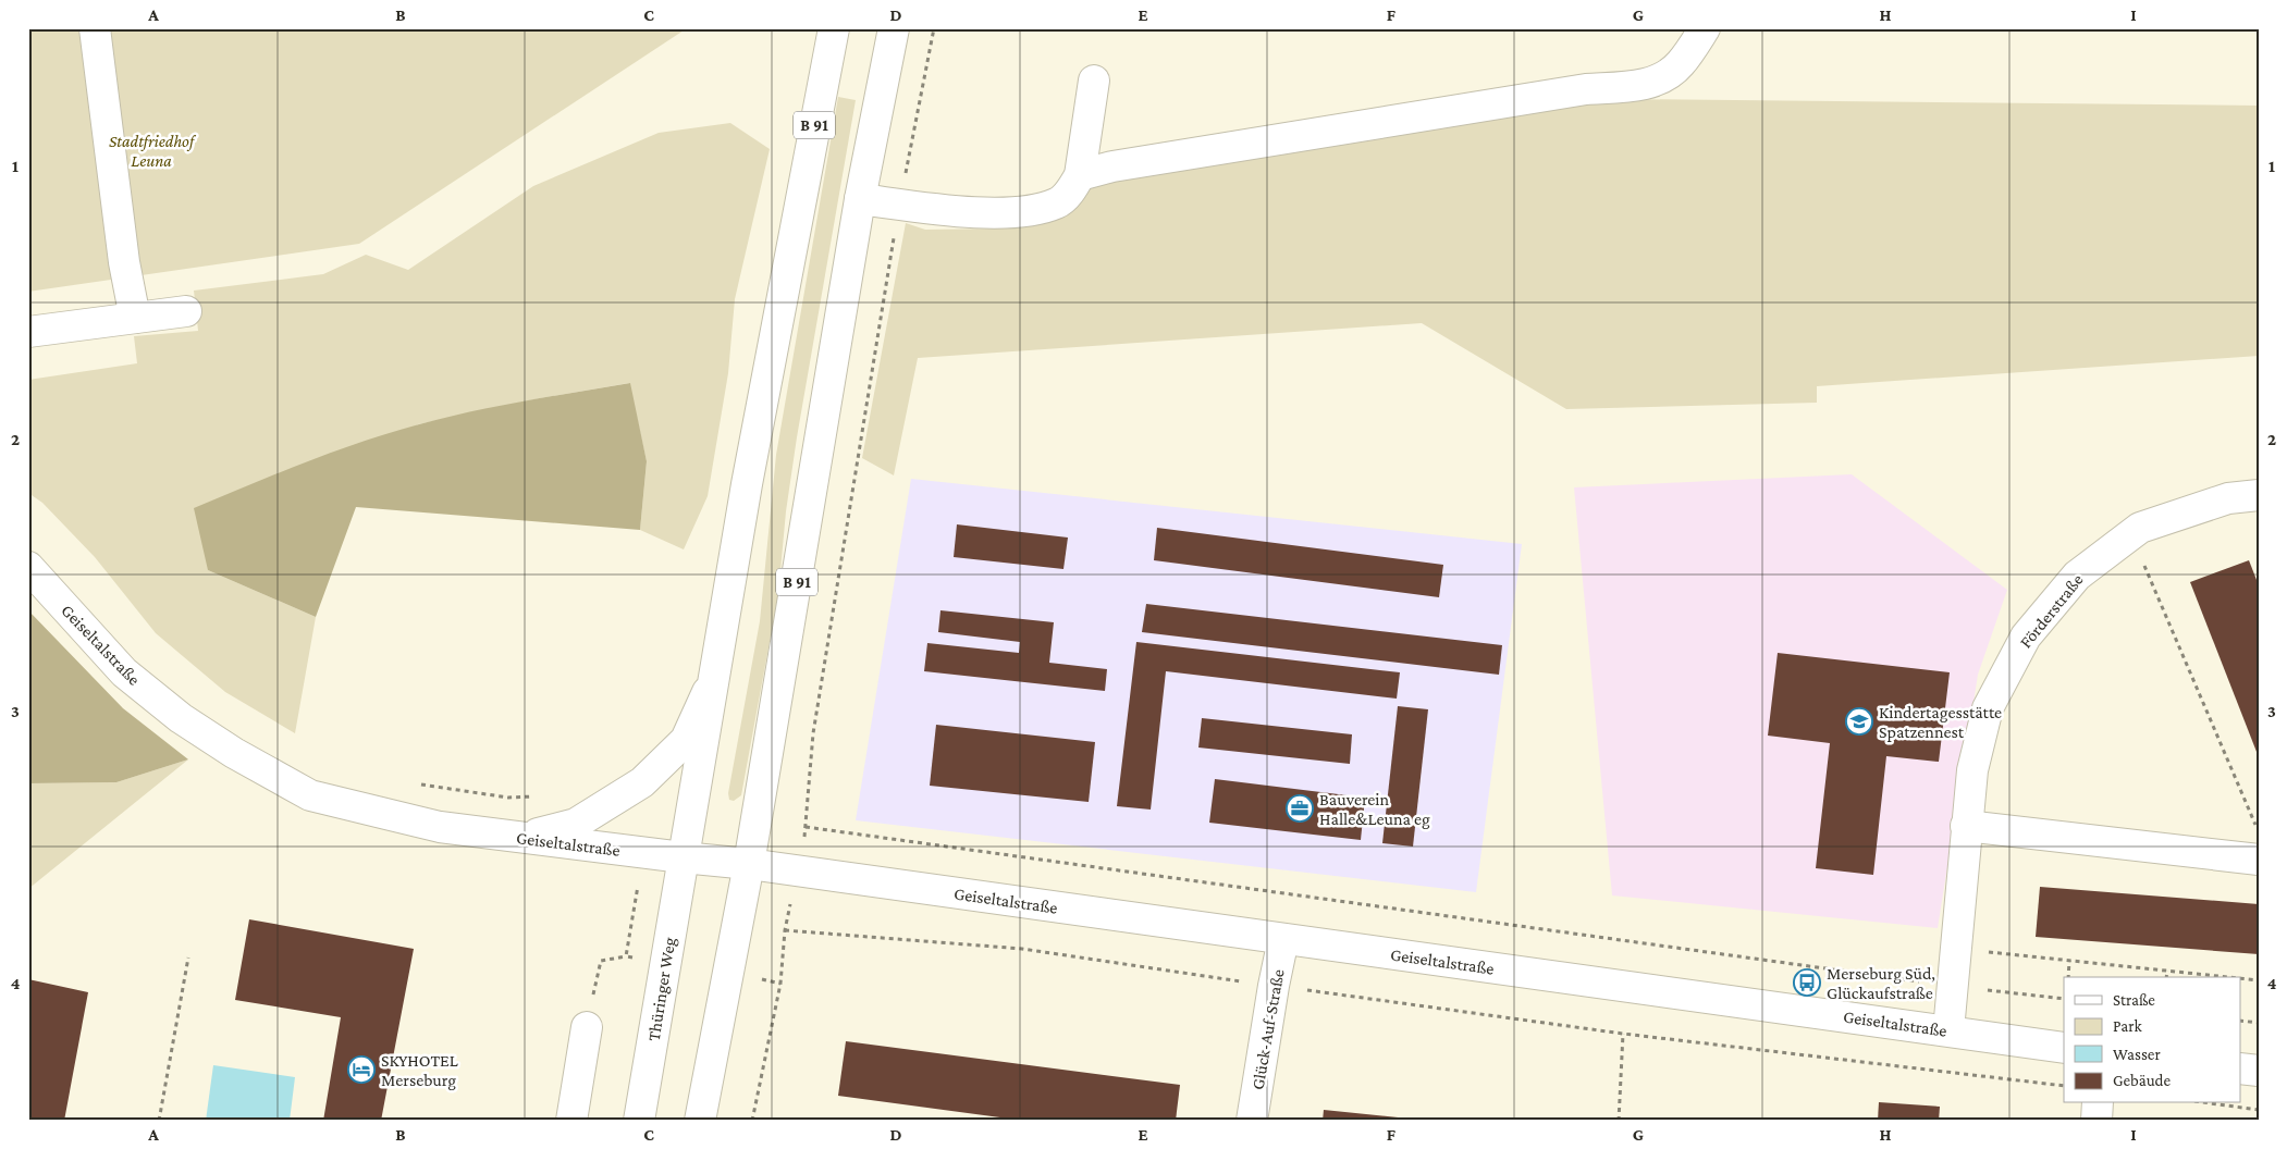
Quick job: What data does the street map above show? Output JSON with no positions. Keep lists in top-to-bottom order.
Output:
{
  "streets": {
    "street": [
      "B 91",
      "Förderstraße",
      "Geiseltalstraße",
      "Thüringer Weg",
      "Glück-Auf-Straße"
    ]
  },
  "crossings": [
    ["B 91", "Geiseltalstraße"],
    ["B 91", "Thüringer Weg"],
    ["Förderstraße", "Geiseltalstraße"],
    ["Geiseltalstraße", "Thüringer Weg"],
    ["Geiseltalstraße", "Glück-Auf-Straße"]
  ],
  "parks": ["Stadtfriedhof Leuna"],
  "places": {
    "school or university": ["Kindertagesstätte Spatzennest"],
    "office": ["Bauverein Halle&Leuna eg"],
    "bus stop": ["Merseburg Süd, Glückaufstraße"],
    "hotel": ["SKYHOTEL Merseburg"]
  },
  "legend": [
    "Straße",
    "Park",
    "Wasser",
    "Gebäude"
  ],
  "grid": {
    "columns": [
      "A",
      "B",
      "C",
      "D",
      "E",
      "F",
      "G",
      "H",
      "I"
    ],
    "rows": [
      "1",
      "2",
      "3",
      "4"
    ]
  }
}
